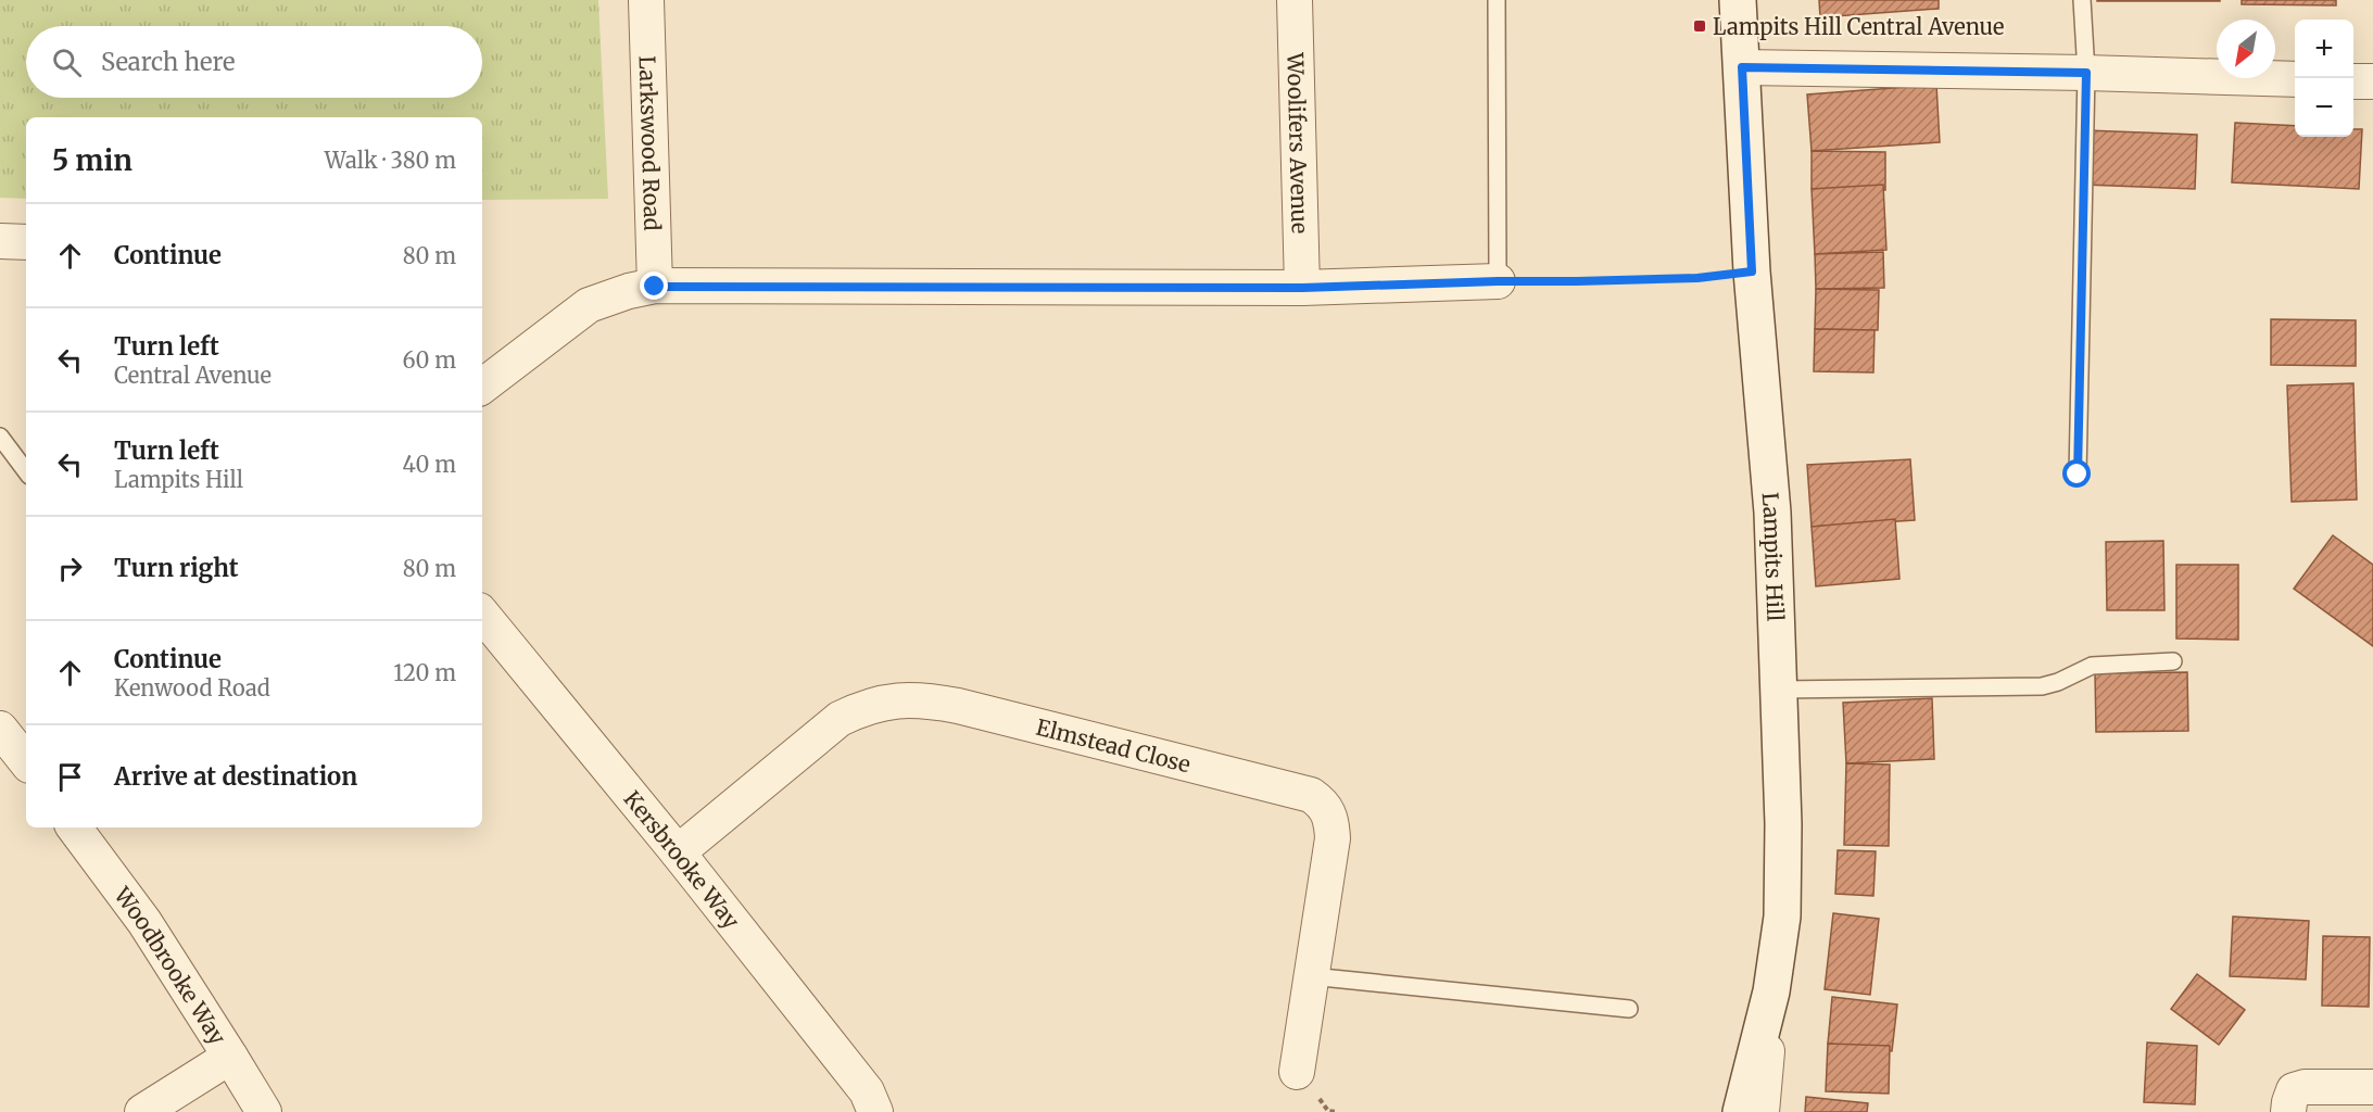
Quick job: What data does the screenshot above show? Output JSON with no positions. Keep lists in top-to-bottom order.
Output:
{
  "streets": {
    "main road": ["Lampits Hill"],
    "street": [
      "Larkswood Road",
      "Woolifers Avenue",
      "Elmstead Close",
      "Kersbrooke Way",
      "Woodbrooke Way"
    ]
  },
  "crossings": [
    ["Elmstead Close", "Kersbrooke Way"]
  ],
  "places": {
    "transit": ["Lampits Hill Central Avenue"]
  },
  "north": "bottom left",
  "page": {
    "map_buttons": ["+", "−"],
    "search": "Search here",
    "heading": ["5 min", "Walk · 380 m"],
    "list": [
      ["Continue", "80 m"],
      ["Turn left", "Central Avenue", "60 m"],
      ["Turn left", "Lampits Hill", "40 m"],
      ["Turn right", "80 m"],
      ["Continue", "Kenwood Road", "120 m"],
      "Arrive at destination"
    ]
  }
}
